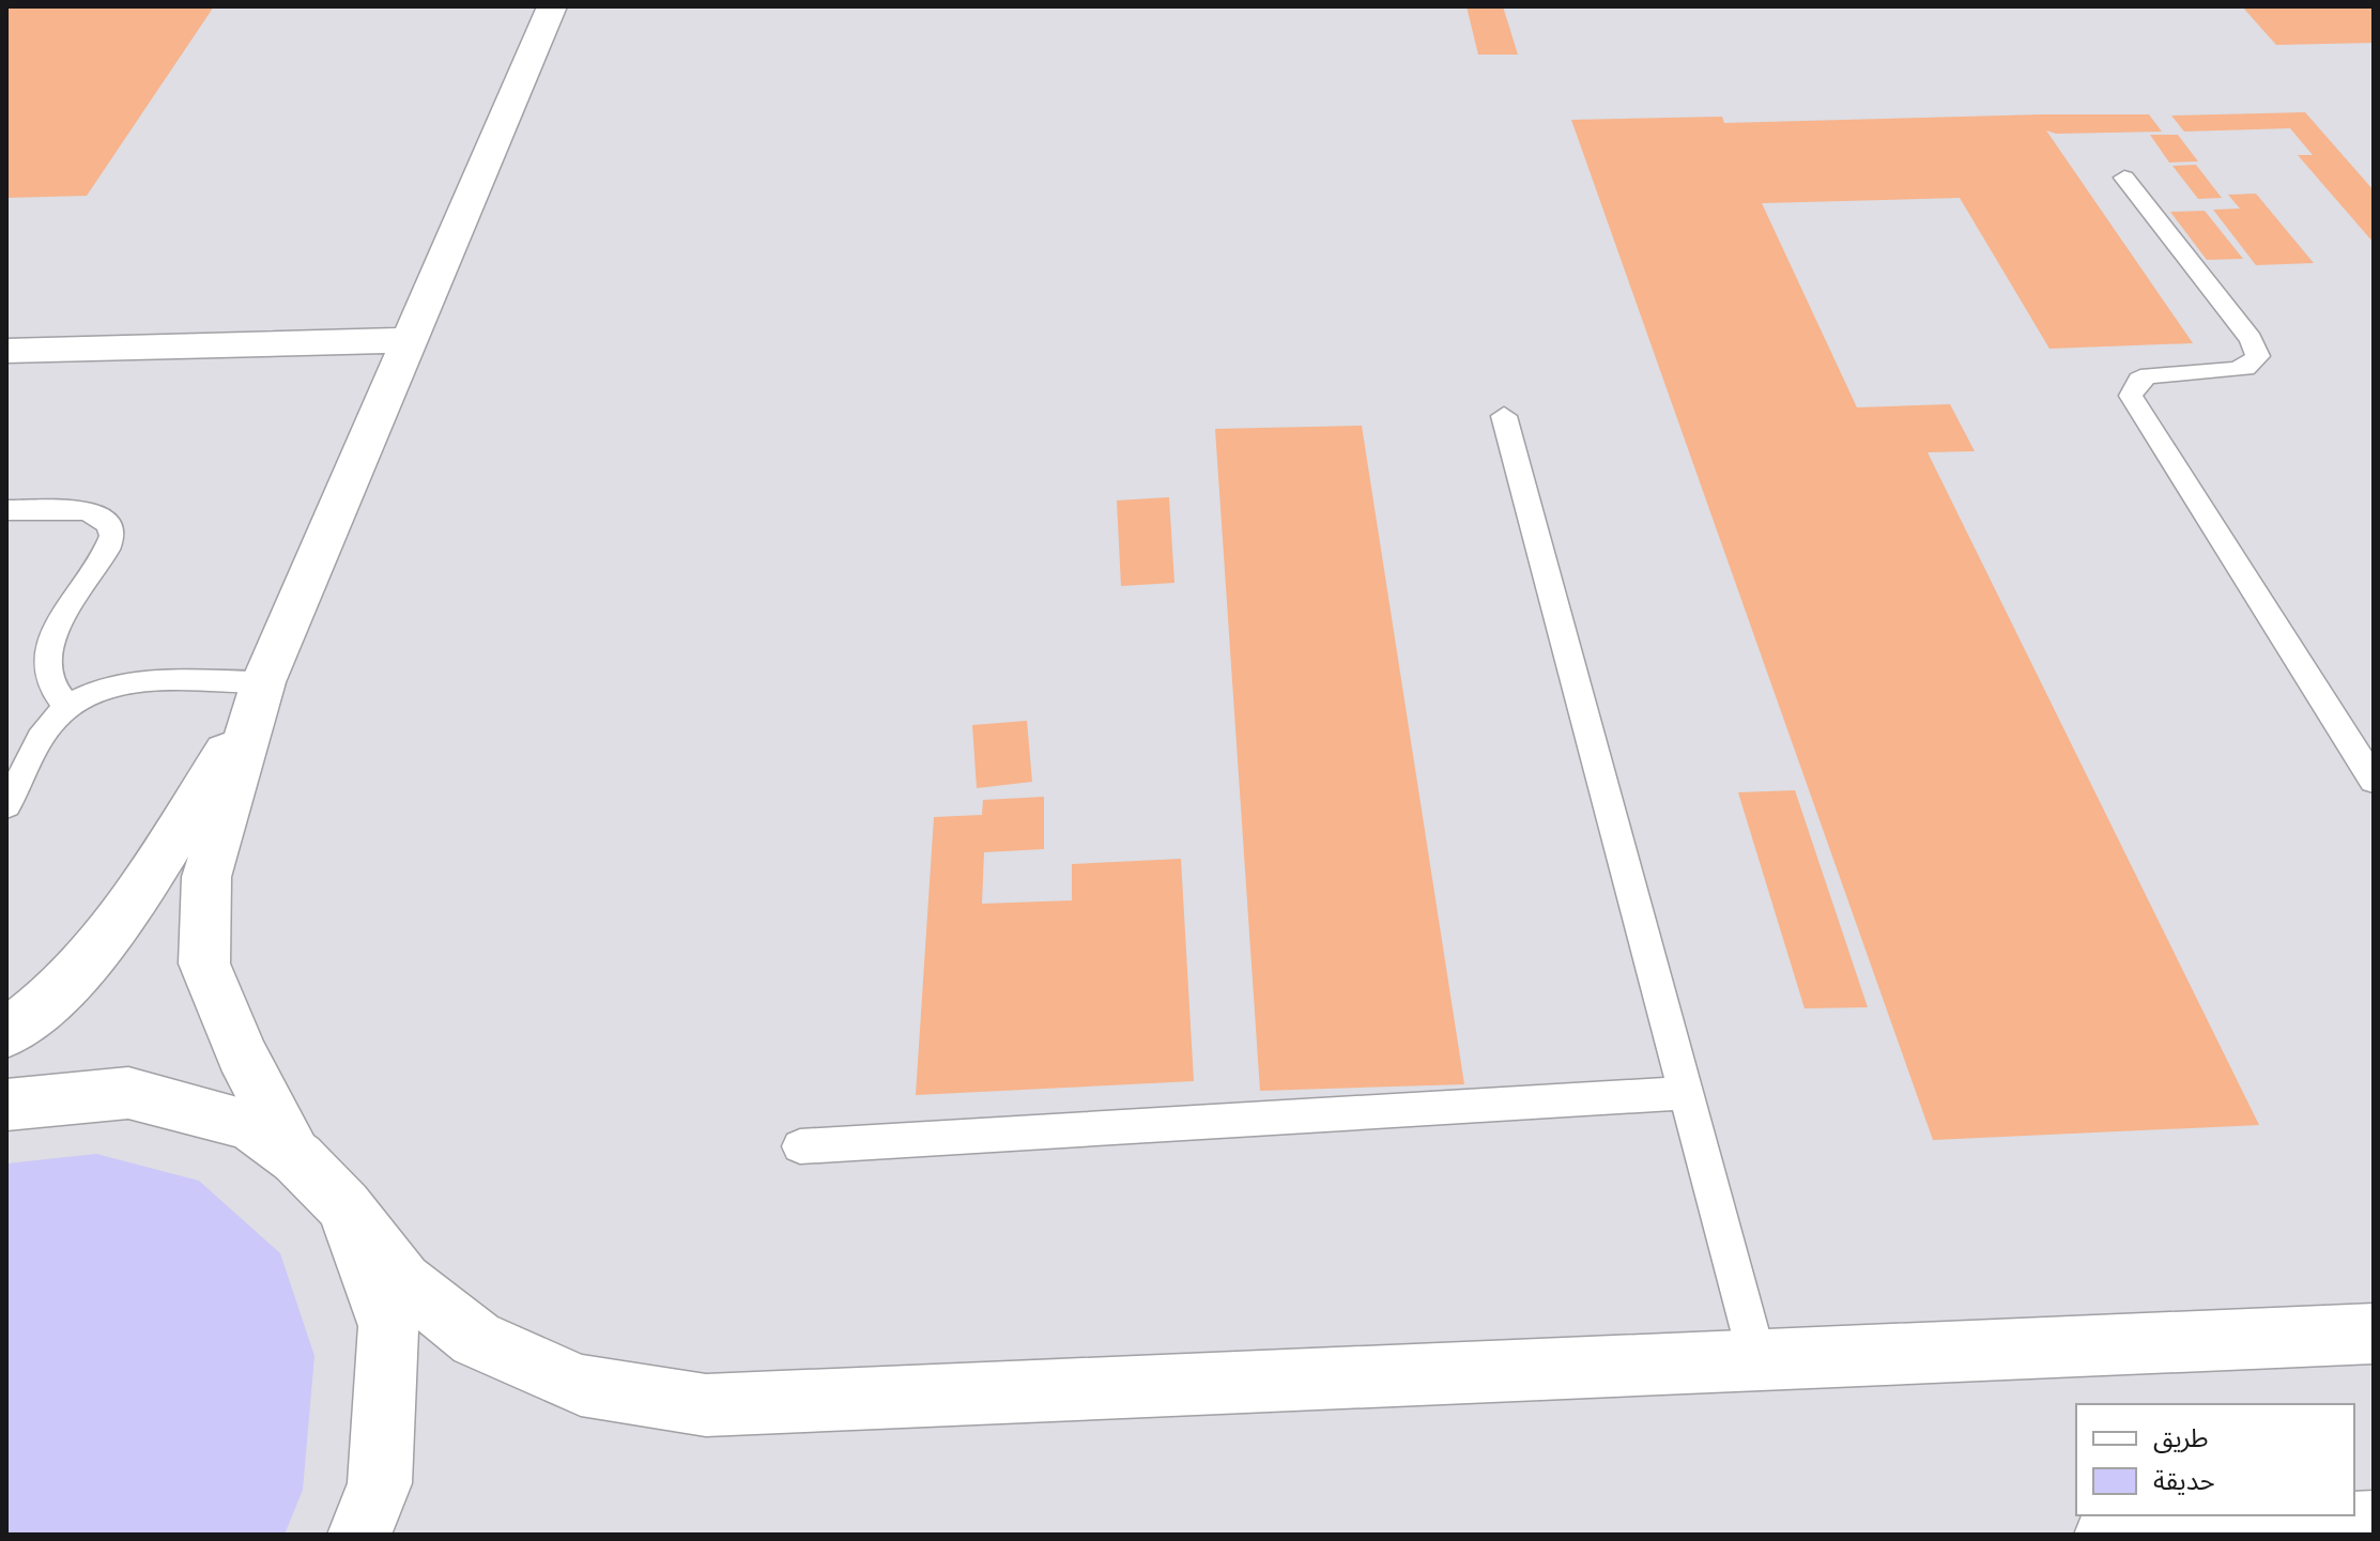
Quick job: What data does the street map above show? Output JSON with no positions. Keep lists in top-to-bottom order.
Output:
{
  "legend": ["طريق", "حديقة"]
}
